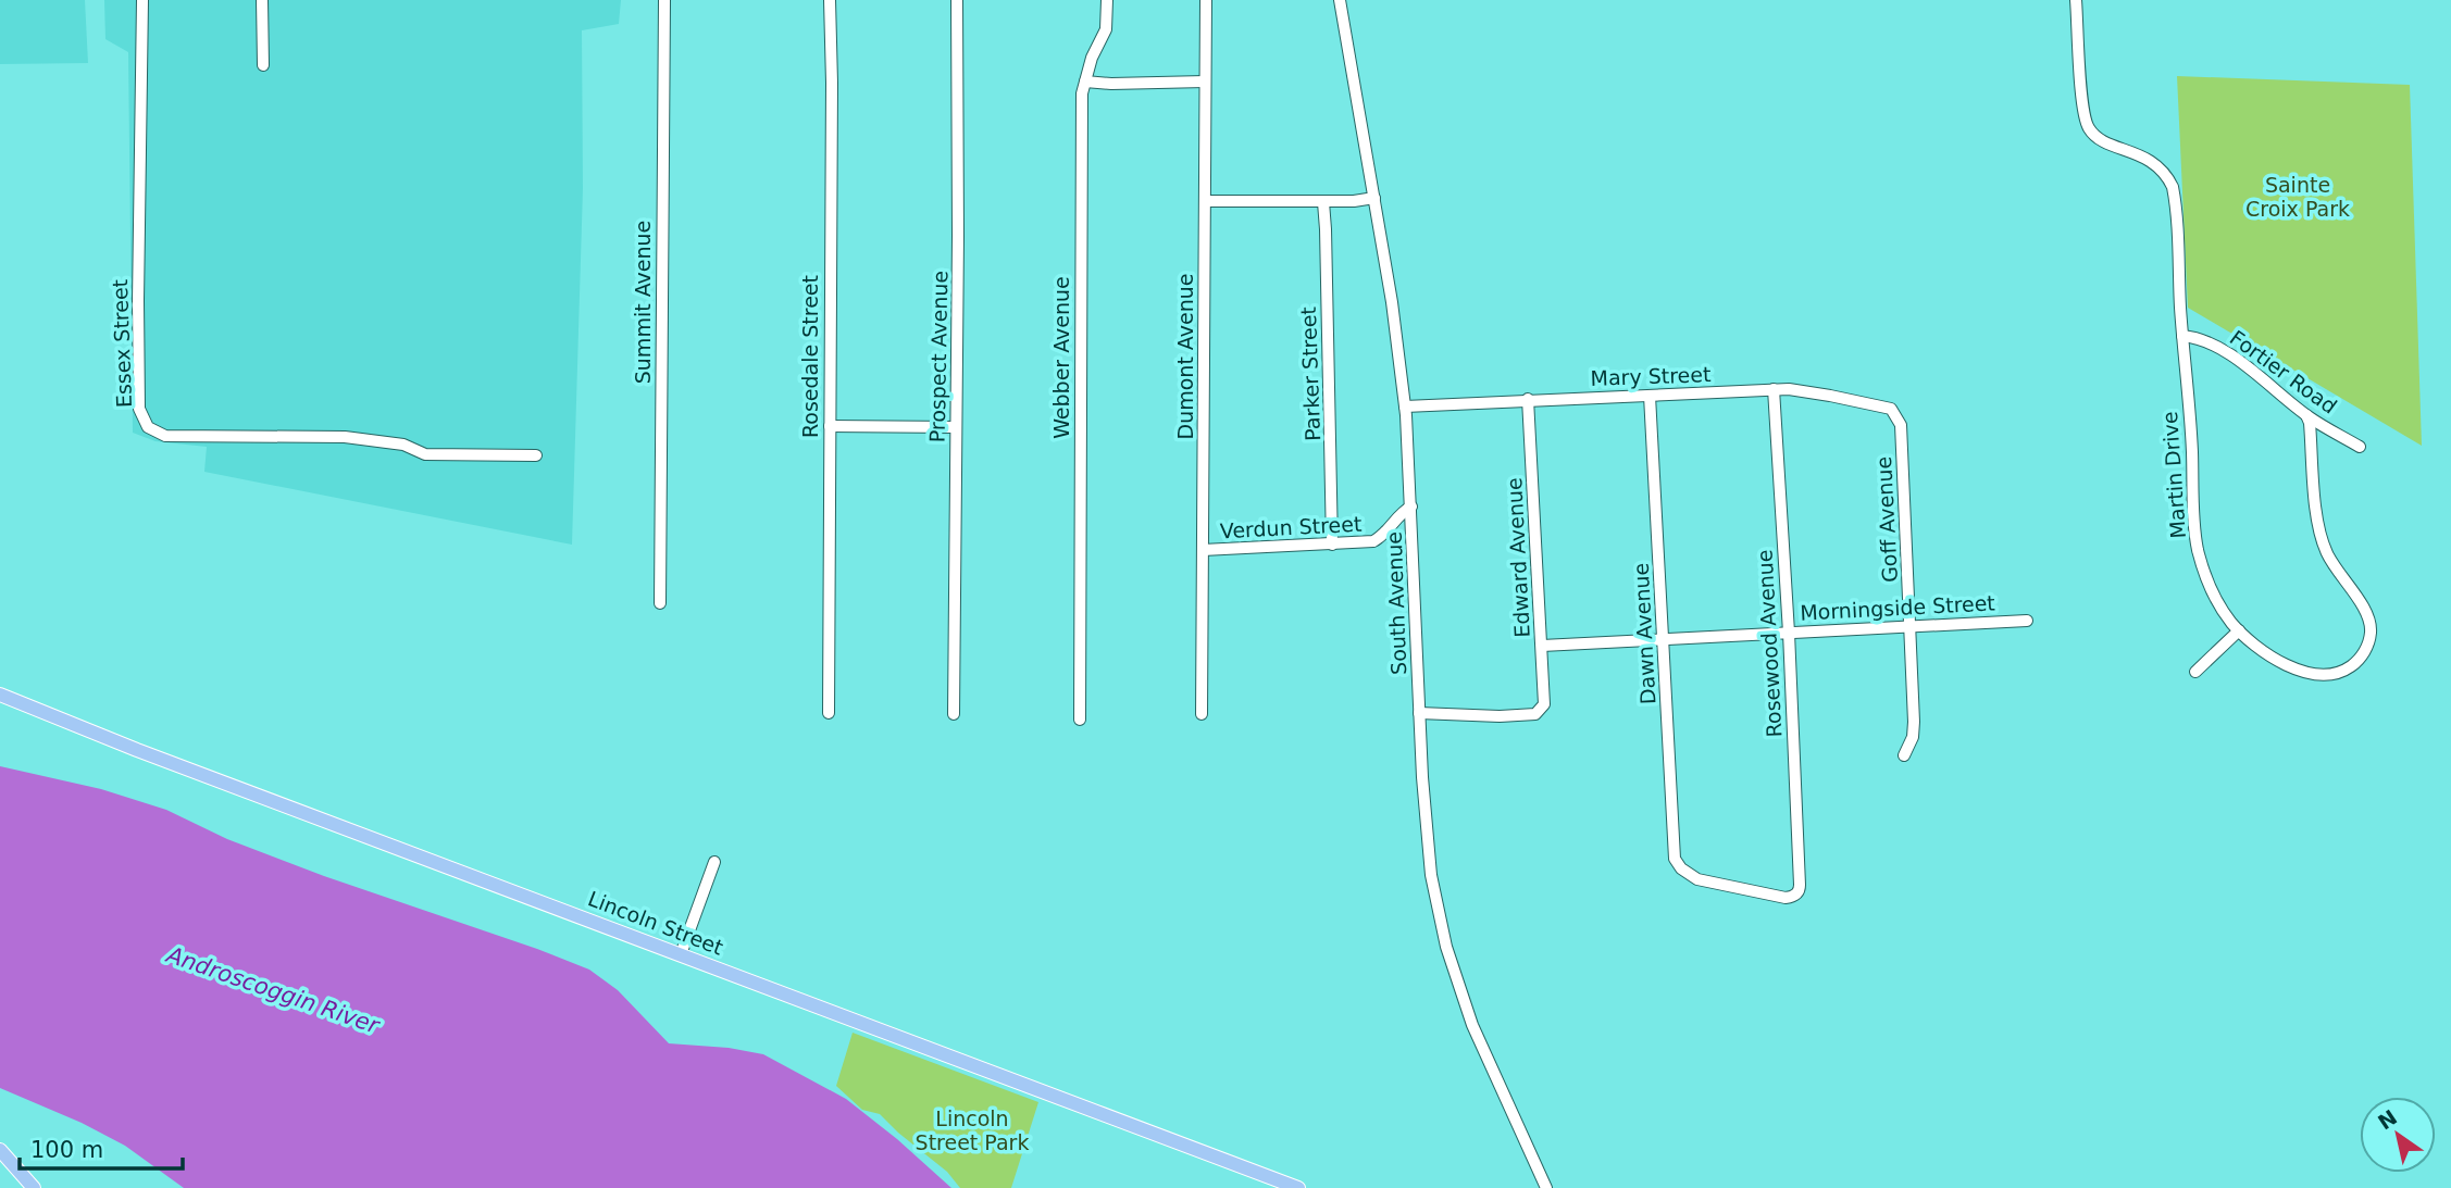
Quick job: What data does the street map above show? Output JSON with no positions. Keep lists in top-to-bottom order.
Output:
{
  "streets": {
    "main road": ["Lincoln Street"],
    "street": [
      "Summit Avenue",
      "Essex Street",
      "Rosedale Street",
      "Prospect Avenue",
      "Dumont Avenue",
      "Webber Avenue",
      "Fortier Road",
      "Parker Street",
      "Mary Street",
      "Martin Drive",
      "Goff Avenue",
      "Verdun Street",
      "Edward Avenue",
      "South Avenue",
      "Morningside Street",
      "Dawn Avenue",
      "Rosewood Avenue"
    ]
  },
  "crossings": [
    ["Dumont Avenue", "Verdun Street"],
    ["Fortier Road", "Martin Drive"],
    ["Parker Street", "Verdun Street"],
    ["Mary Street", "Goff Avenue"],
    ["Mary Street", "Edward Avenue"],
    ["Mary Street", "South Avenue"],
    ["Mary Street", "Dawn Avenue"],
    ["Mary Street", "Rosewood Avenue"],
    ["Goff Avenue", "Morningside Street"],
    ["Verdun Street", "South Avenue"],
    ["Edward Avenue", "South Avenue"],
    ["Edward Avenue", "Morningside Street"],
    ["Morningside Street", "Dawn Avenue"],
    ["Morningside Street", "Rosewood Avenue"],
    ["Dawn Avenue", "Rosewood Avenue"]
  ],
  "water": ["Androscoggin River"],
  "parks": ["Sainte Croix Park", "Lincoln Street Park"],
  "scale_bar": "100 m",
  "north": "top left"
}
